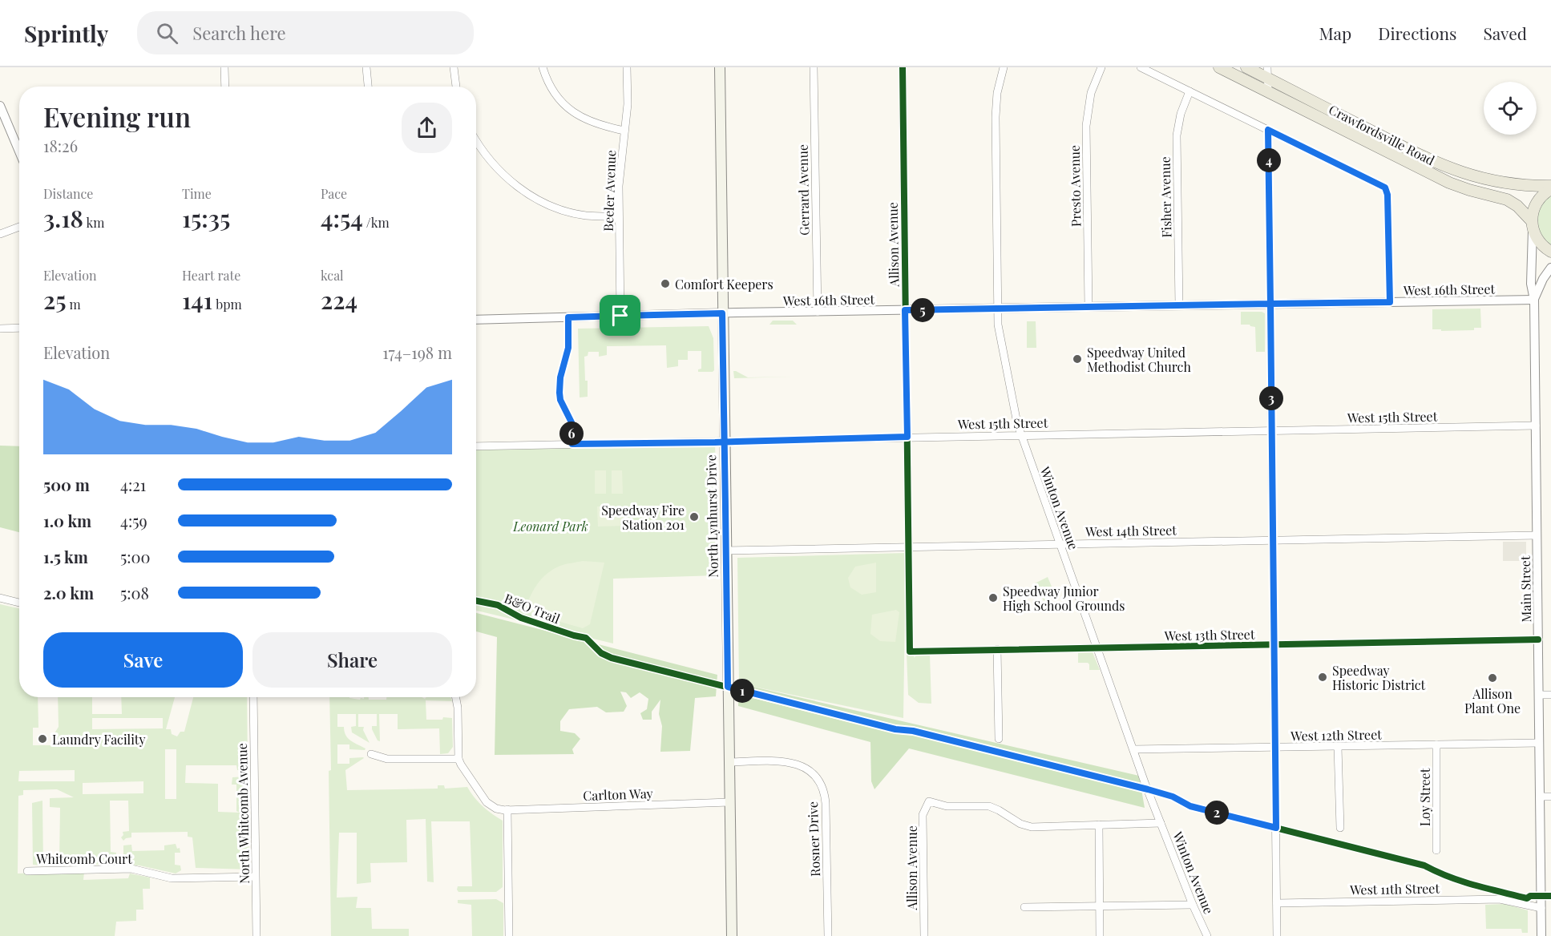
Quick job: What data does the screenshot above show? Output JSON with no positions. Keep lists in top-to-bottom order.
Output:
{
  "streets": {
    "main road": ["Crawfordsville Road", "North Lynhurst Drive"],
    "street": [
      "Presto Avenue",
      "Gerrard Avenue",
      "Beeler Avenue",
      "Fisher Avenue",
      "Allison Avenue",
      "West 16th Street",
      "West 15th Street",
      "Winton Avenue",
      "West 14th Street",
      "Main Street",
      "West 13th Street",
      "West 12th Street",
      "Carlton Way",
      "Loy Street",
      "North Whitcomb Avenue",
      "Rosner Drive",
      "Whitcomb Court",
      "West 11th Street"
    ],
    "cycle path": ["B&O Trail"]
  },
  "crossings": [
    ["Crawfordsville Road", "Main Street"],
    ["Presto Avenue", "West 16th Street"],
    ["Gerrard Avenue", "West 16th Street"],
    ["Beeler Avenue", "West 16th Street"],
    ["Fisher Avenue", "West 16th Street"],
    ["Allison Avenue", "West 16th Street"],
    ["Allison Avenue", "West 15th Street"],
    ["Allison Avenue", "West 14th Street"],
    ["Allison Avenue", "West 13th Street"],
    ["West 16th Street", "Winton Avenue"],
    ["West 16th Street", "North Lynhurst Drive"],
    ["West 16th Street", "Main Street"],
    ["West 15th Street", "Winton Avenue"],
    ["West 15th Street", "North Lynhurst Drive"],
    ["West 15th Street", "Main Street"],
    ["Winton Avenue", "West 14th Street"],
    ["Winton Avenue", "West 13th Street"],
    ["Winton Avenue", "West 12th Street"],
    ["North Lynhurst Drive", "West 14th Street"],
    ["North Lynhurst Drive", "Carlton Way"],
    ["North Lynhurst Drive", "Rosner Drive"],
    ["West 14th Street", "Main Street"],
    ["Main Street", "West 13th Street"],
    ["Main Street", "West 12th Street"],
    ["Main Street", "West 11th Street"],
    ["West 12th Street", "Loy Street"],
    ["North Whitcomb Avenue", "Whitcomb Court"]
  ],
  "parks": ["Leonard Park"],
  "places": [
    "Comfort Keepers",
    "Speedway United Methodist Church",
    "Speedway Fire Station 201",
    "Speedway Junior High School Grounds",
    "Speedway Historic District",
    "Allison Plant One",
    "Laundry Facility"
  ],
  "page": {
    "header": "Sprintly",
    "search": "Search here",
    "nav": ["Map", "Directions", "Saved"],
    "heading": ["Evening run", "18:26"],
    "pins": [
      "4",
      "5",
      "3",
      "6",
      "1",
      "2"
    ],
    "stats": [
      ["Distance", "3.18 km"],
      ["Time", "15:35"],
      ["Pace", "4:54 /km"],
      ["Elevation", "25 m"],
      ["Heart rate", "141 bpm"],
      ["kcal", "224"]
    ],
    "chart": ["Elevation", "174–198 m"],
    "list": [
      {
        "name": "500 m",
        "note": "4:21"
      },
      {
        "name": "1.0 km",
        "note": "4:59"
      },
      {
        "name": "1.5 km",
        "note": "5:00"
      },
      {
        "name": "2.0 km",
        "note": "5:08"
      }
    ],
    "buttons": ["Save", "Share"]
  }
}
